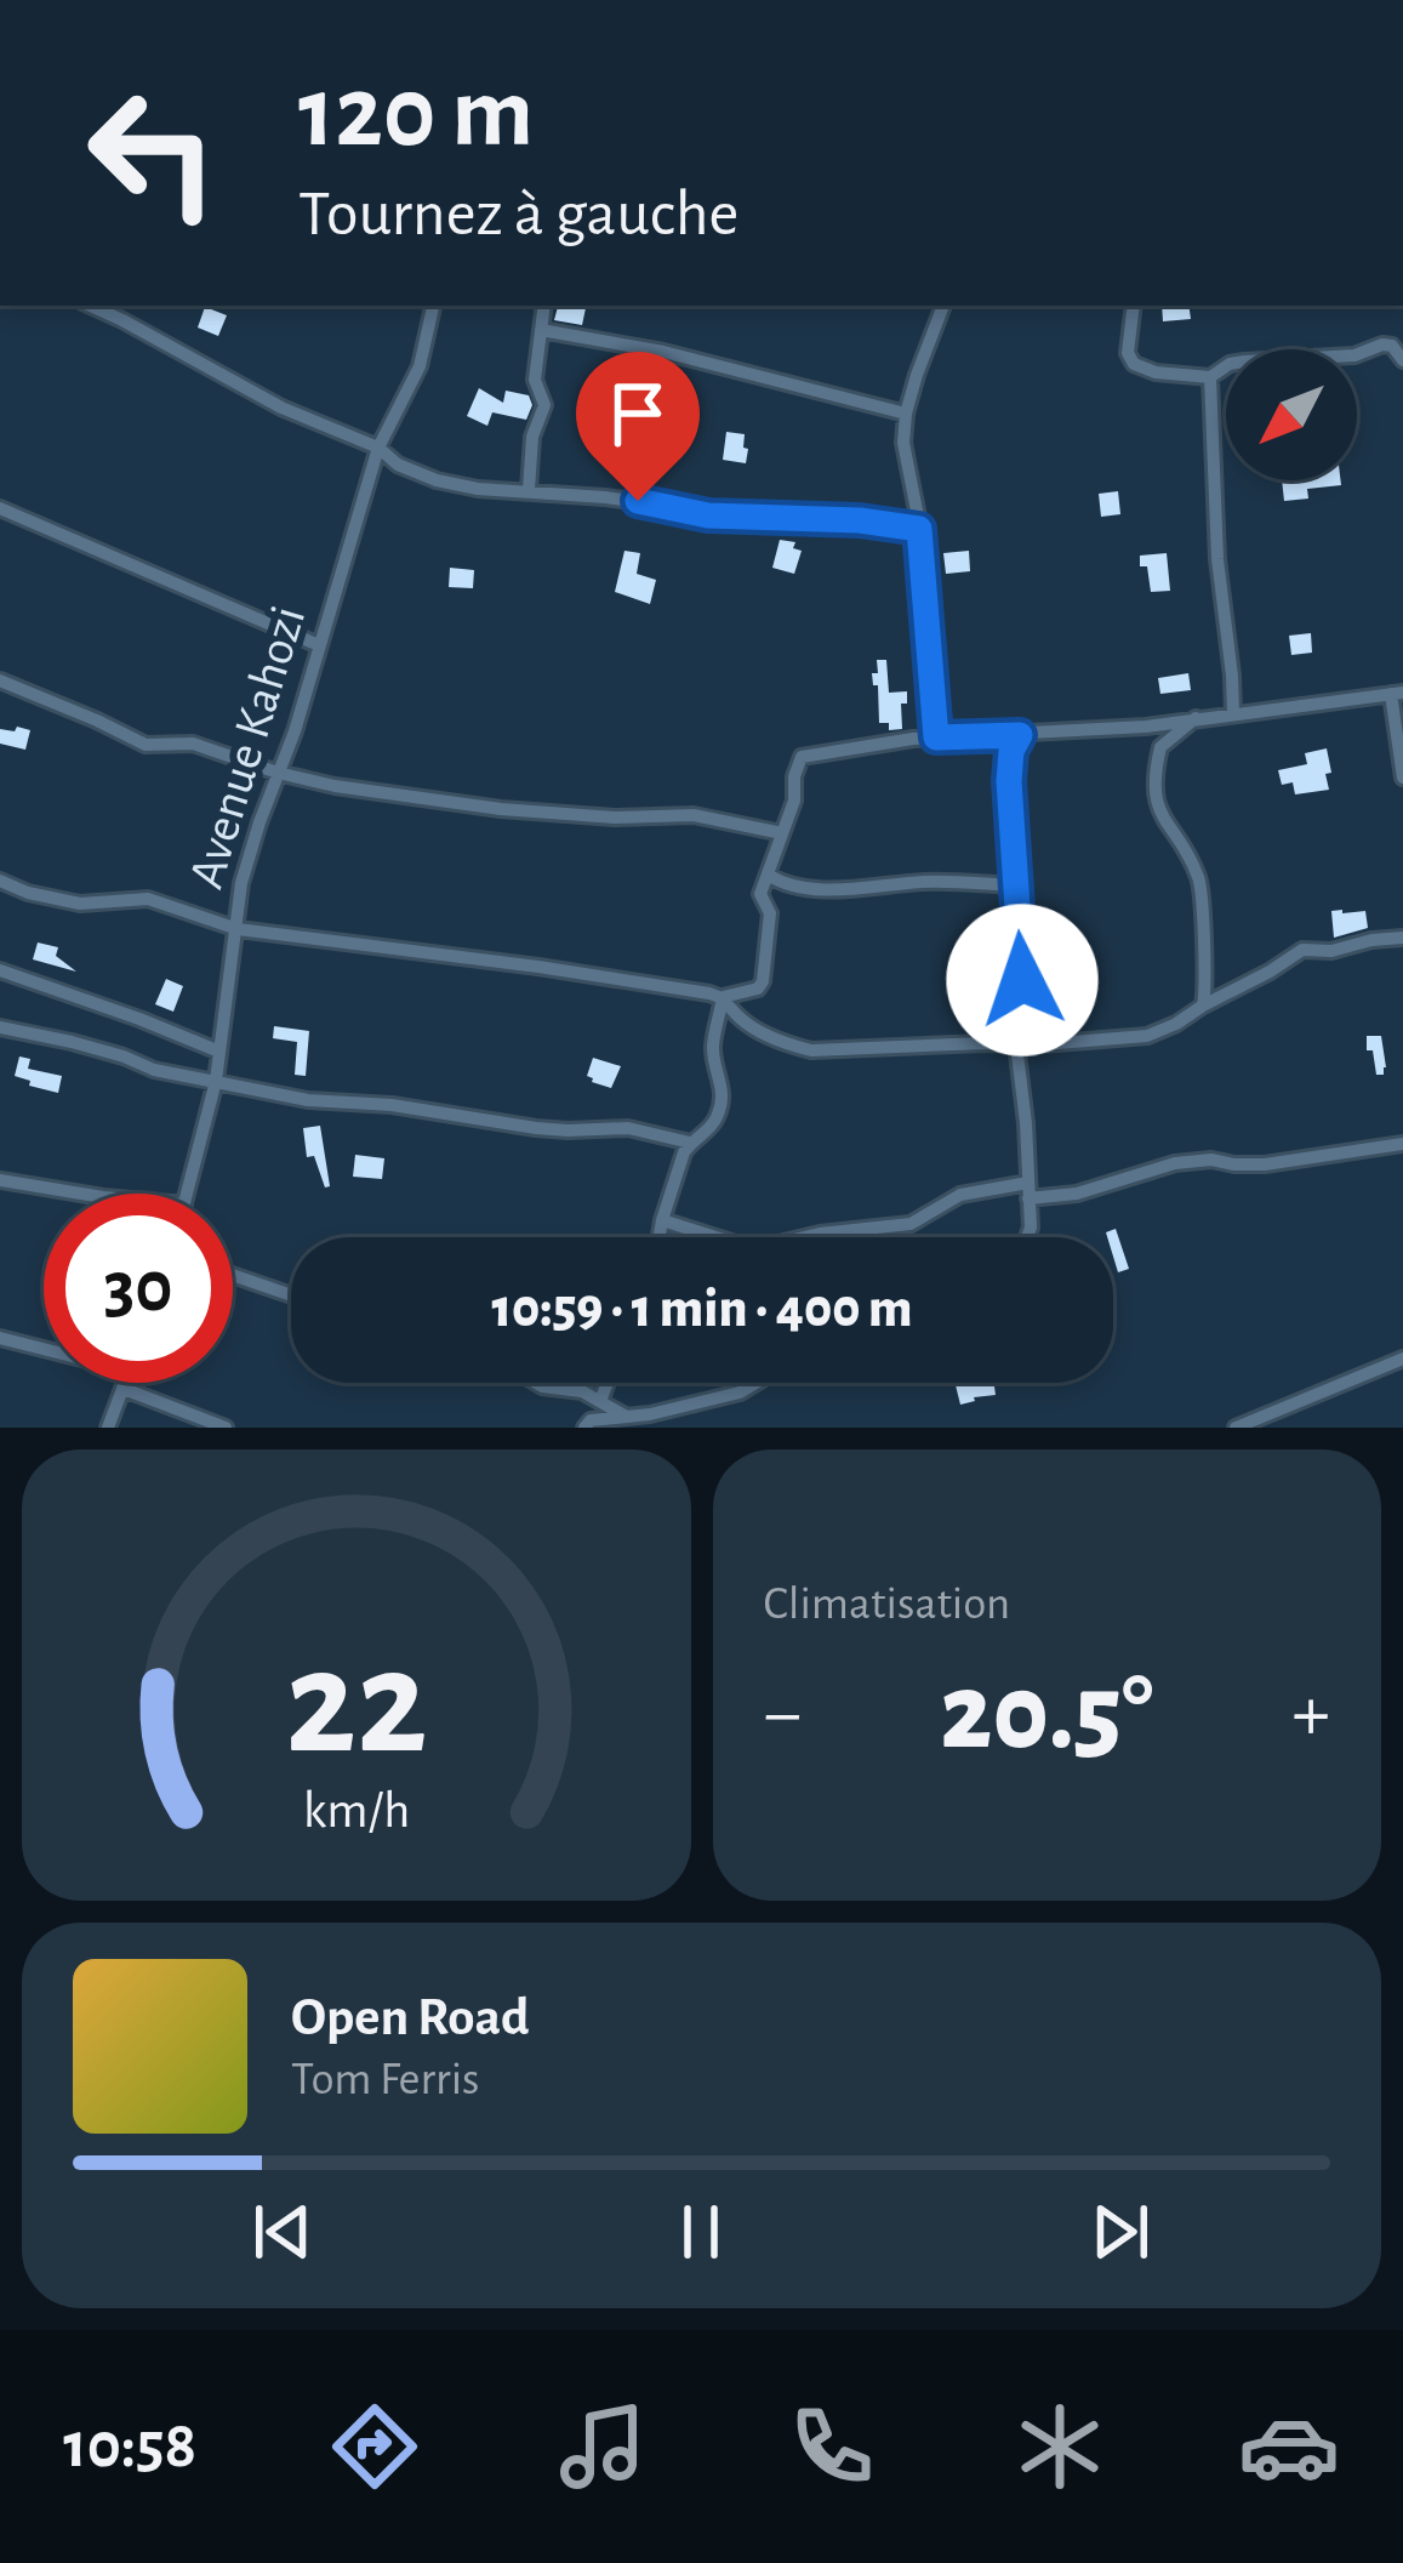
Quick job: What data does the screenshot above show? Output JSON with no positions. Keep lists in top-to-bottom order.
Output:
{
  "streets": {
    "street": ["Avenue Kahozi"]
  },
  "north": "bottom left",
  "page": {
    "turn": ["120 m", "Tournez à gauche"],
    "limit": "30",
    "trip": "10:59 · 1 min · 400 m",
    "tile": "Climatisation",
    "heat": ["−", "20.5°", "+"],
    "song": ["Open Road", "Tom Ferris"],
    "tabs": "10:58",
    "gauge": ["22", "km/h"]
  }
}
